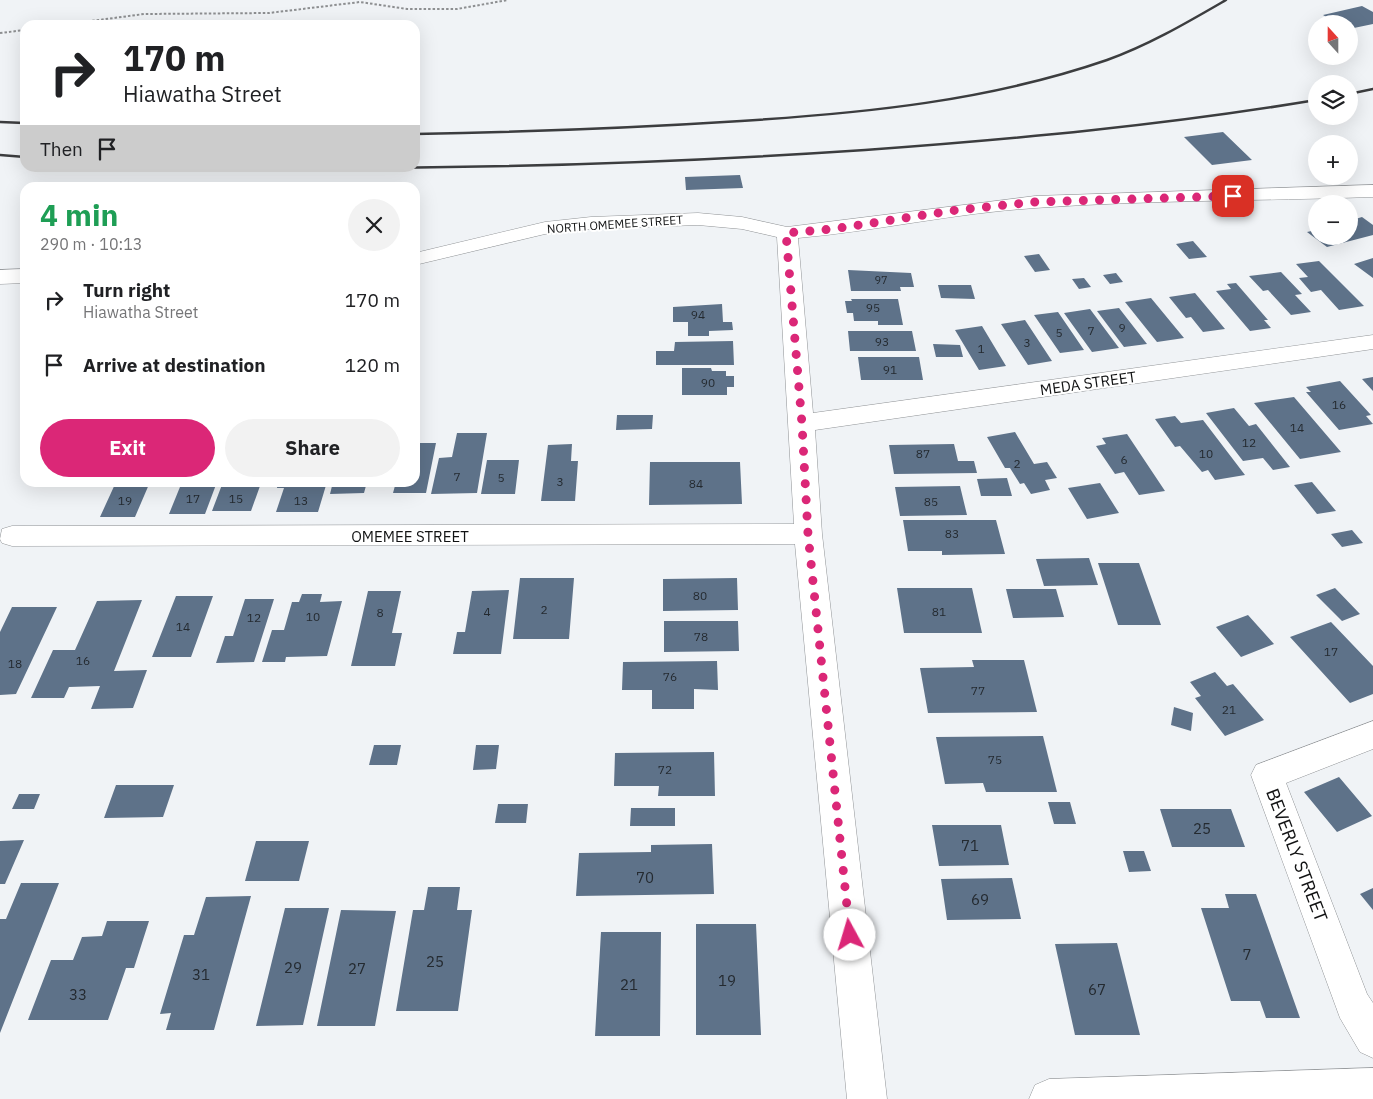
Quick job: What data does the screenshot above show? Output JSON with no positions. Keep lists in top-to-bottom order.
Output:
{
  "streets": {
    "street": [
      "NORTH OMEMEE STREET",
      "MEDA STREET",
      "OMEMEE STREET",
      "BEVERLY STREET"
    ]
  },
  "house_numbers": [
    "97",
    "95",
    "94",
    "9",
    "7",
    "5",
    "93",
    "3",
    "1",
    "91",
    "90",
    "16",
    "14",
    "12",
    "87",
    "10",
    "6",
    "2",
    "7",
    "5",
    "3",
    "84",
    "17",
    "15",
    "19",
    "13",
    "85",
    "83",
    "80",
    "2",
    "4",
    "81",
    "8",
    "10",
    "12",
    "14",
    "78",
    "17",
    "16",
    "18",
    "76",
    "77",
    "21",
    "75",
    "72",
    "25",
    "71",
    "70",
    "69",
    "7",
    "25",
    "29",
    "27",
    "31",
    "19",
    "21",
    "67",
    "33"
  ],
  "north": "top",
  "page": {
    "map_buttons": ["+", "−"],
    "turn": ["170 m", "Hiawatha Street"],
    "then": "Then",
    "heading": ["4 min", "290 m · 10:13"],
    "list": [
      {
        "name": "Turn right",
        "note": "Hiawatha Street",
        "value": "170 m"
      },
      {
        "name": "Arrive at destination",
        "value": "120 m"
      }
    ],
    "buttons": ["Exit", "Share"]
  }
}
